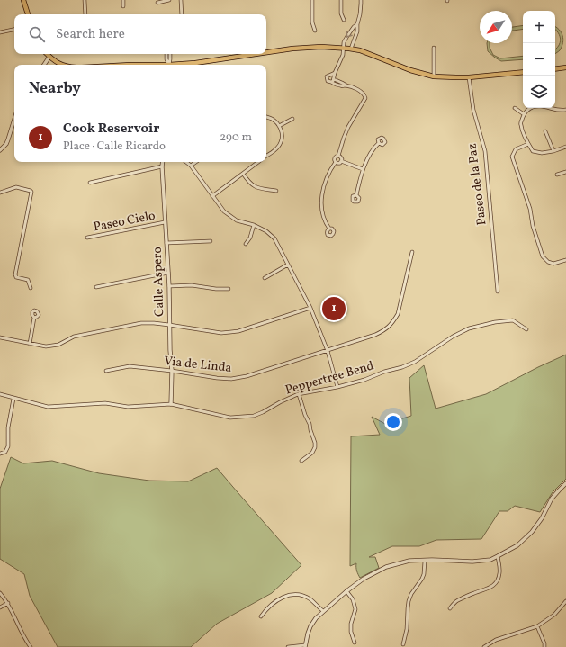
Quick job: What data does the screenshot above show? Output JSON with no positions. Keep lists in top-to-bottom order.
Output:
{
  "streets": {
    "street": [
      "Paseo de la Paz",
      "Paseo Cielo",
      "Calle Aspero",
      "Via de Linda",
      "Peppertree Bend"
    ]
  },
  "crossings": [
    ["Paseo Cielo", "Calle Aspero"],
    ["Calle Aspero", "Via de Linda"],
    ["Calle Aspero", "Peppertree Bend"]
  ],
  "north": "bottom left",
  "page": {
    "map_buttons": ["+", "−"],
    "search": "Search here",
    "heading": "Nearby",
    "list": [
      {
        "mark": "1",
        "name": "Cook Reservoir",
        "note": "Place · Calle Ricardo",
        "value": "290 m"
      }
    ],
    "pins": "1"
  }
}
